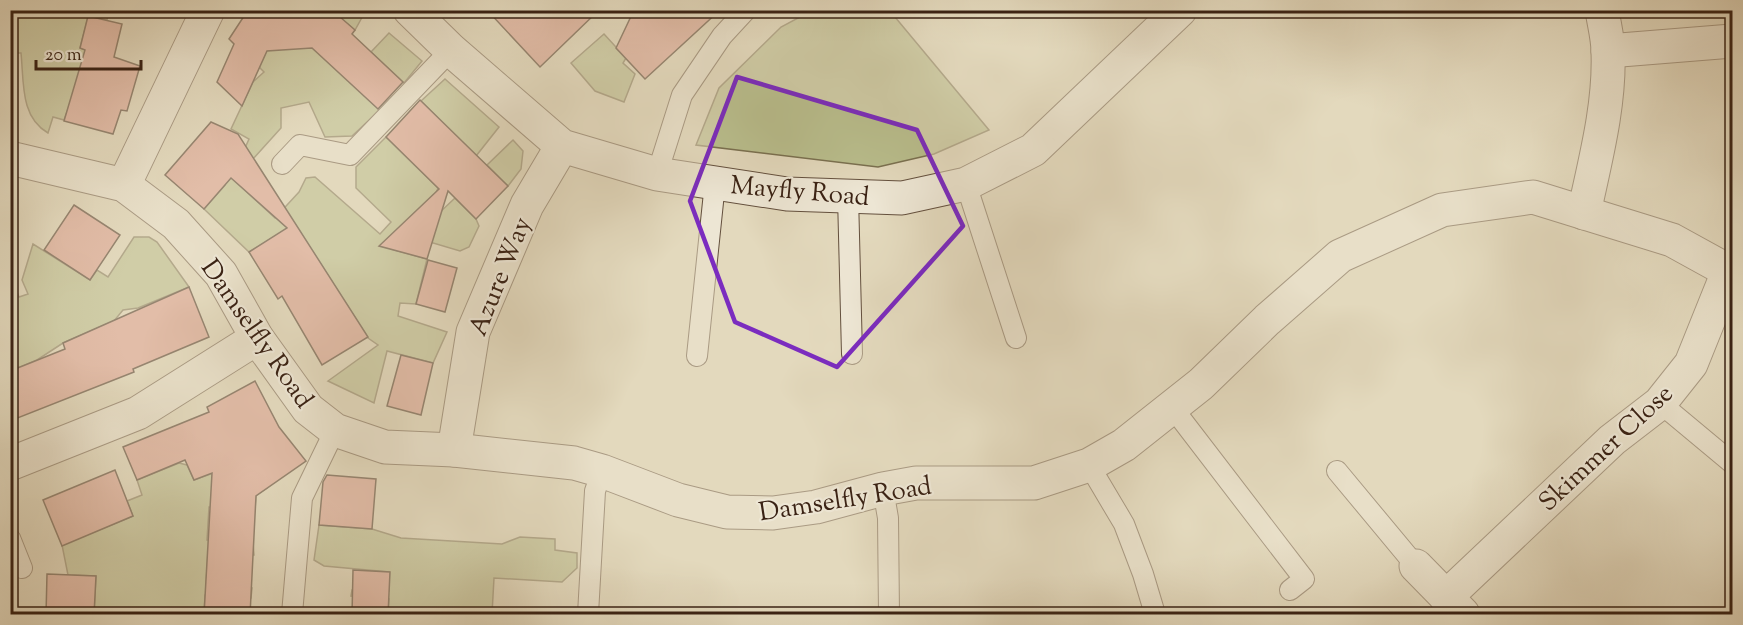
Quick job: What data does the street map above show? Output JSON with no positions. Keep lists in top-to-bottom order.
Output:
{
  "streets": {
    "street": [
      "Mayfly Road",
      "Azure Way",
      "Damselfly Road",
      "Skimmer Close"
    ]
  },
  "crossings": [
    ["Mayfly Road", "Azure Way"],
    ["Azure Way", "Damselfly Road"],
    ["Damselfly Road", "Skimmer Close"]
  ],
  "scale_bar": "20 m"
}
